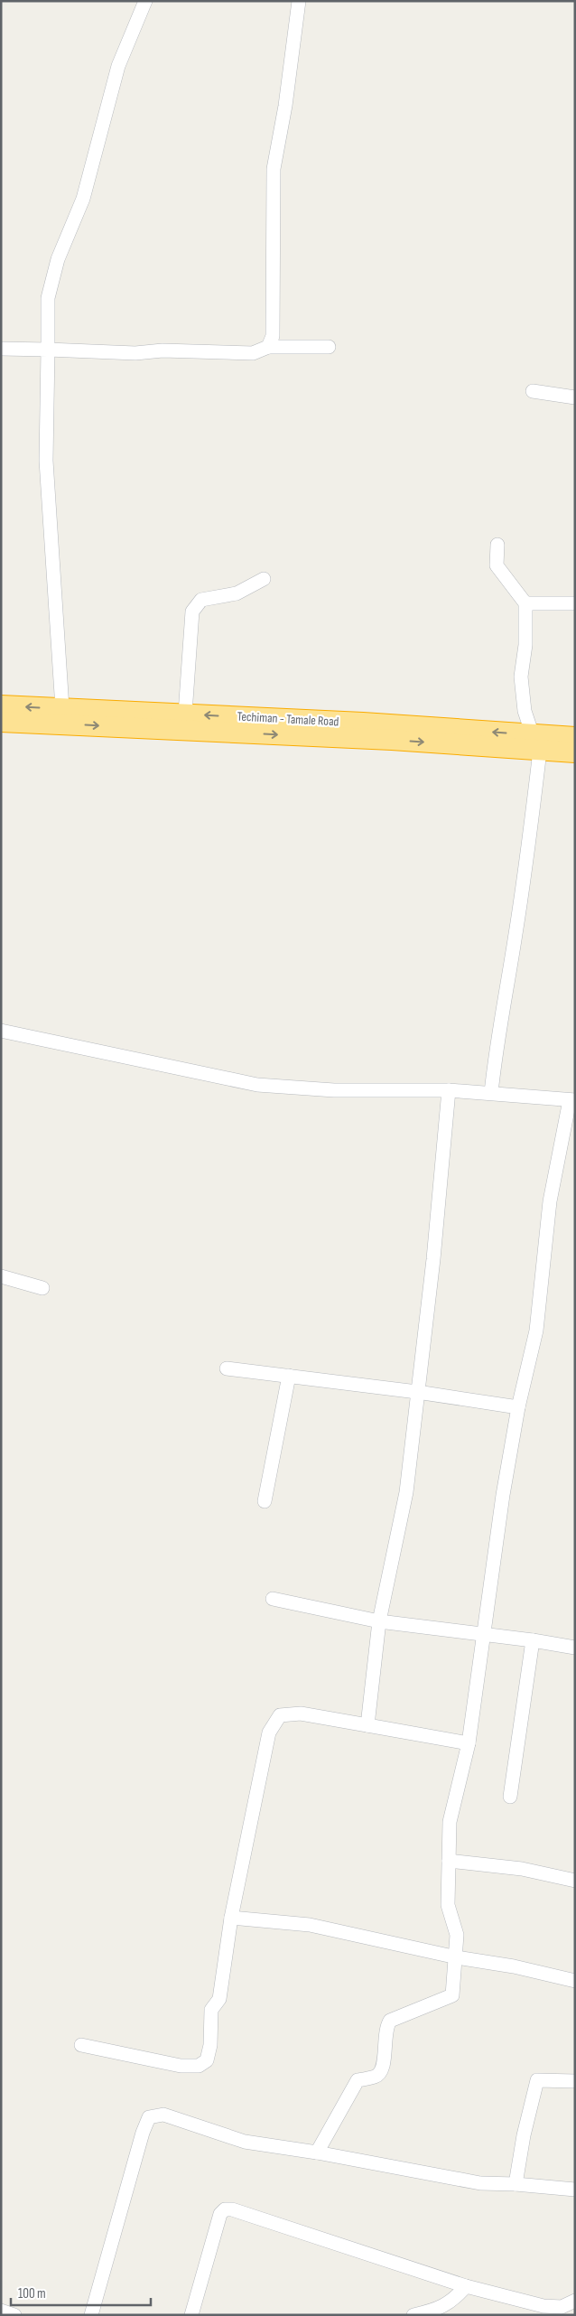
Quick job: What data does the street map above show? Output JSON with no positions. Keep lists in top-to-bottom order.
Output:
{
  "streets": {
    "highway": ["Techiman - Tamale Road"]
  },
  "scale_bar": "100 m"
}
